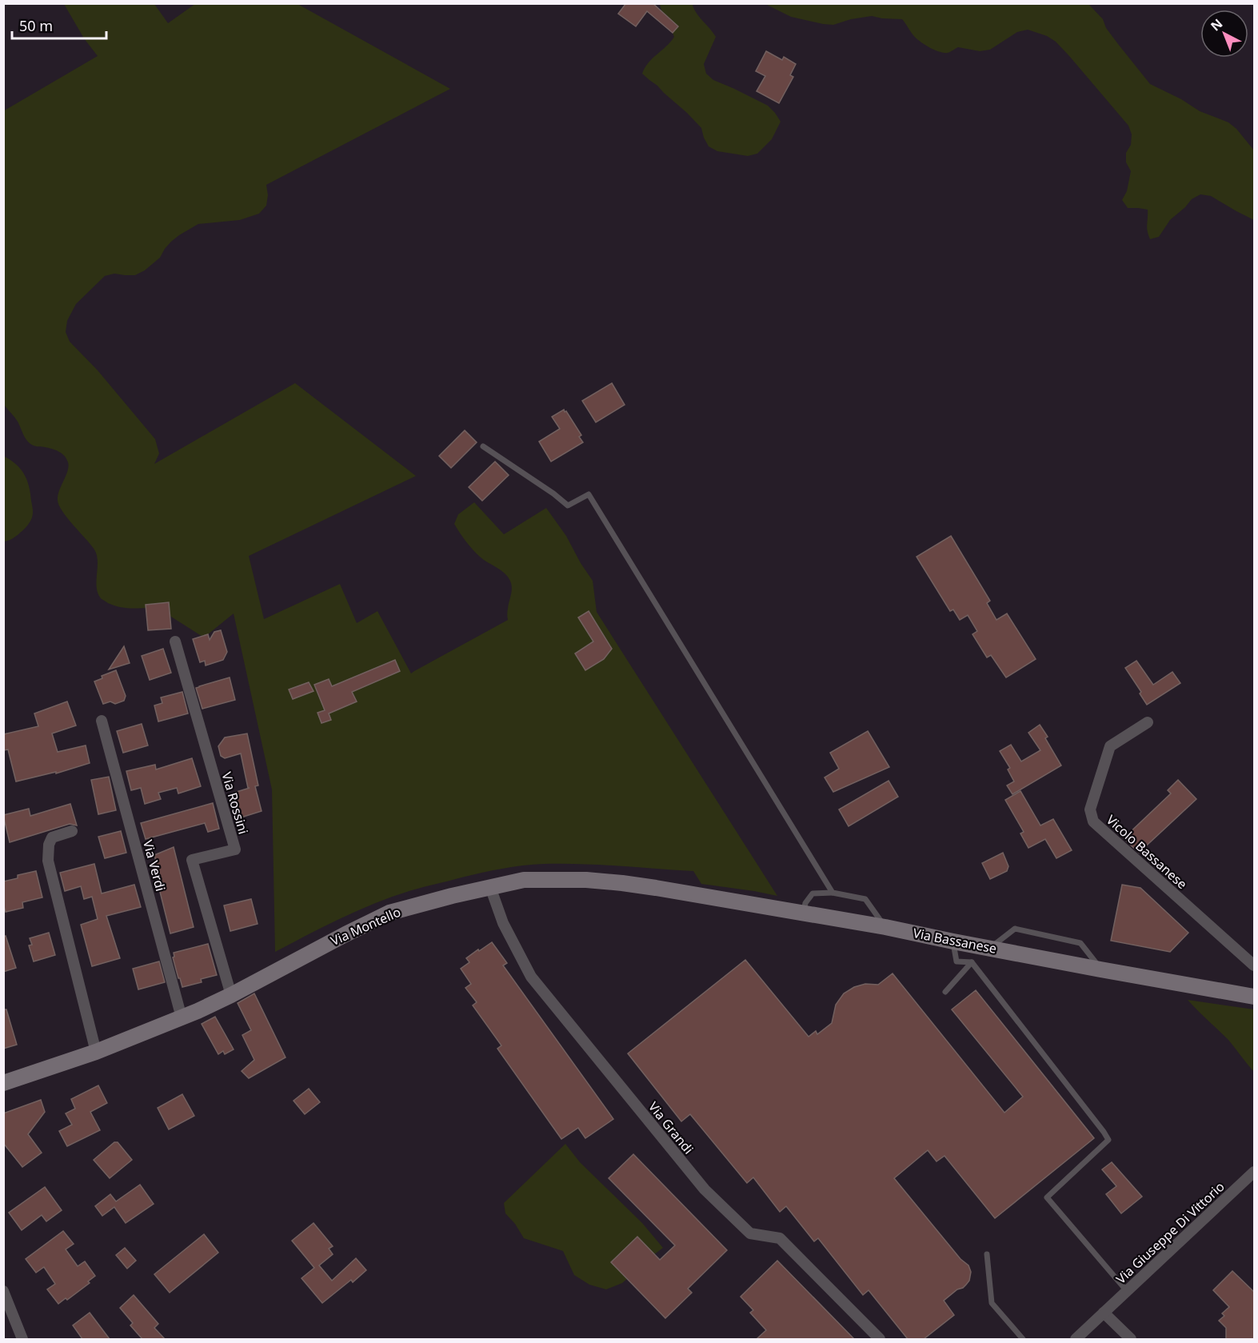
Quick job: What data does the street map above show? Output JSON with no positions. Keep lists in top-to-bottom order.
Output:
{
  "streets": {
    "main road": ["Via Montello", "Via Bassanese"],
    "street": [
      "Via Rossini",
      "Vicolo Bassanese",
      "Via Verdi",
      "Via Grandi",
      "Via Giuseppe Di Vittorio"
    ]
  },
  "crossings": [
    ["Via Rossini", "Via Montello"],
    ["Via Verdi", "Via Montello"],
    ["Via Montello", "Via Bassanese"],
    ["Via Montello", "Via Grandi"]
  ],
  "scale_bar": "50 m",
  "north": "top left"
}
